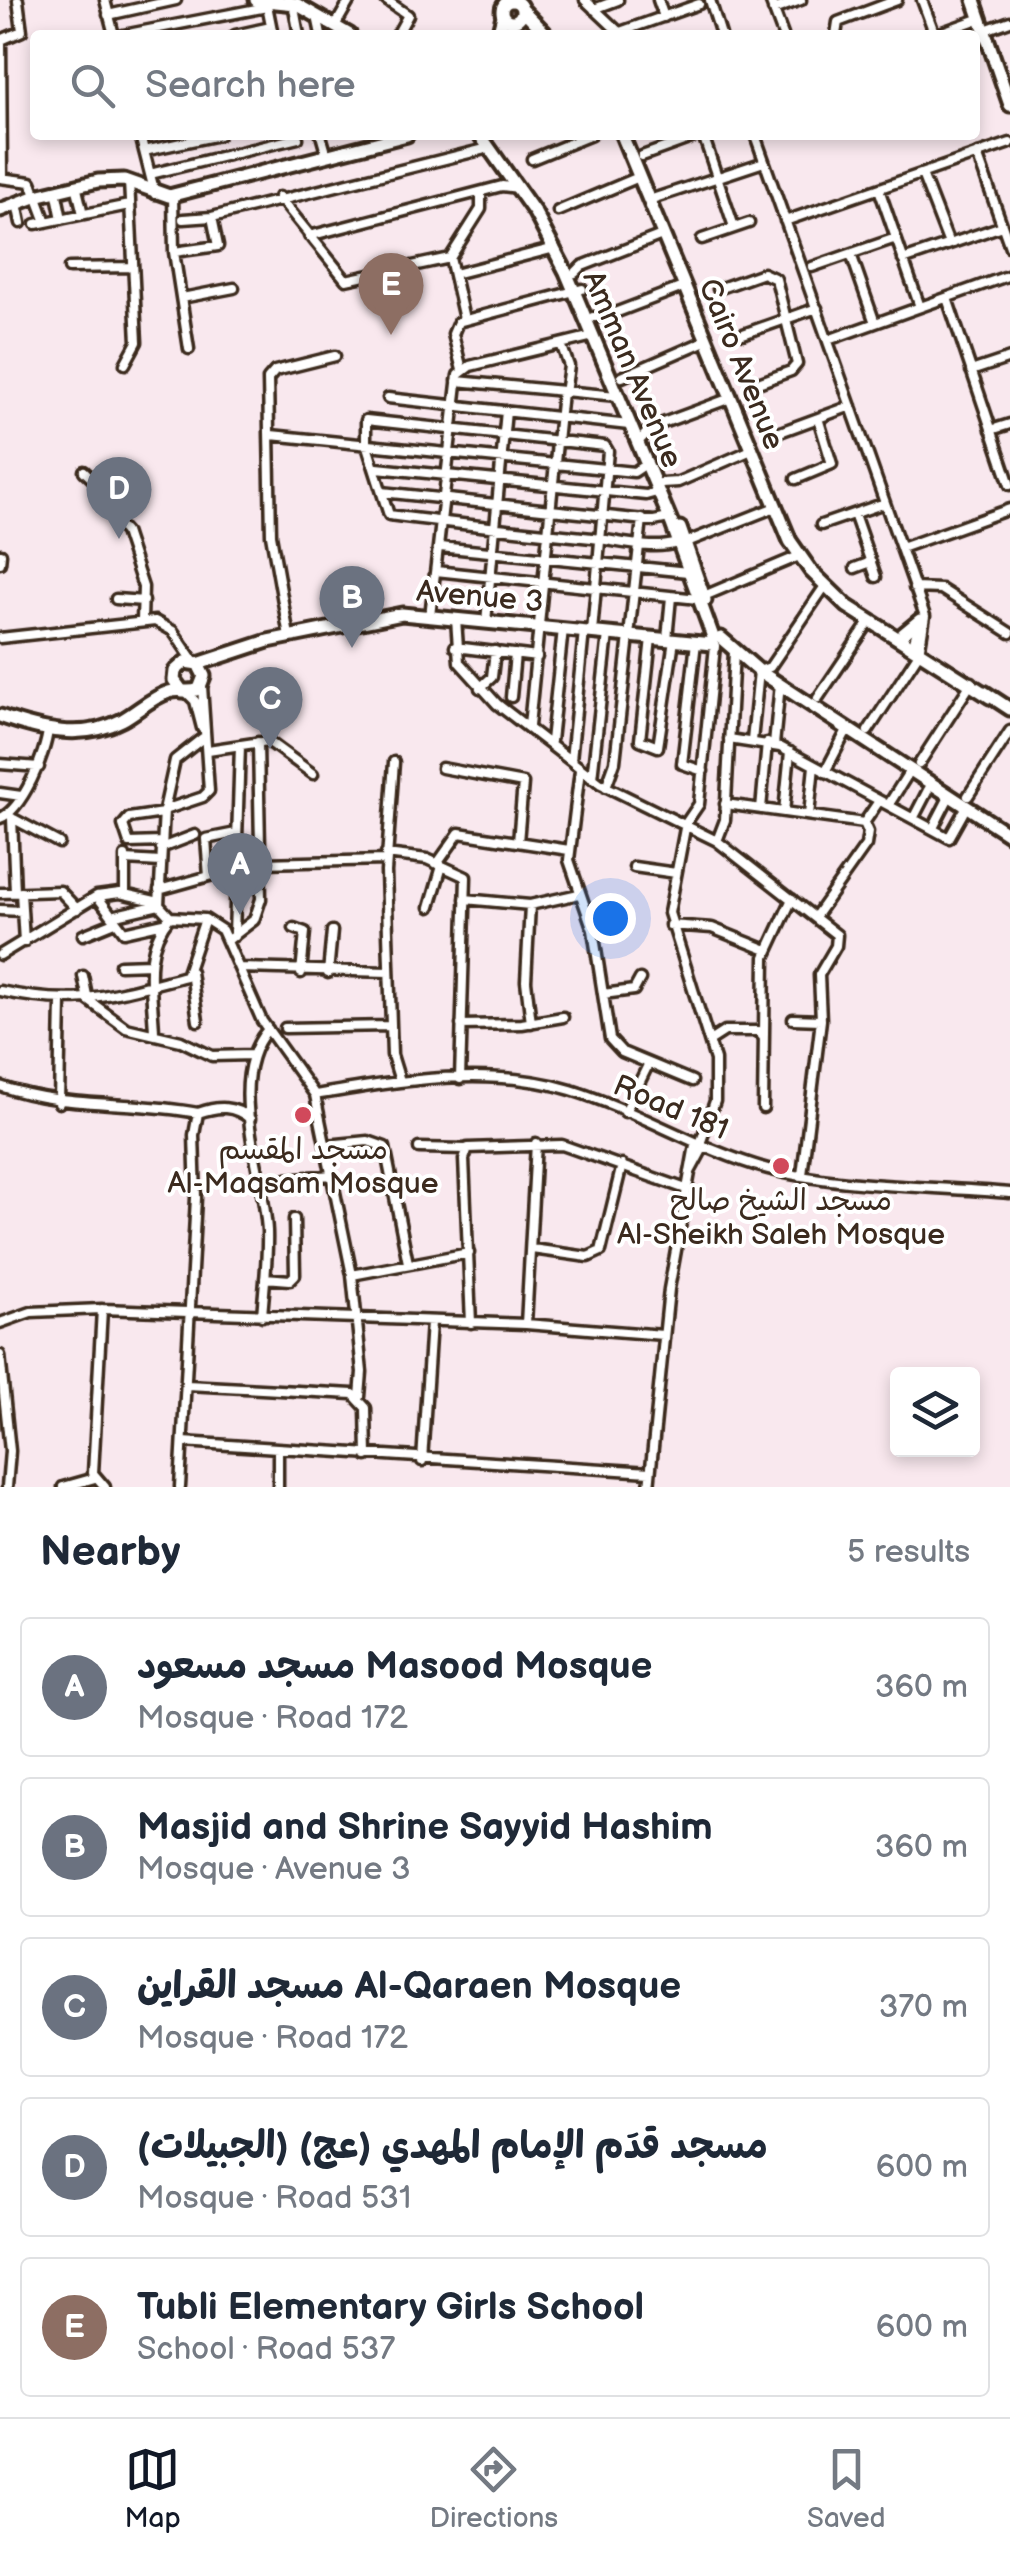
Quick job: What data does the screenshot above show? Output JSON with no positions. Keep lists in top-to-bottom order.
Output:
{
  "streets": {
    "street": [
      "Cairo Avenue",
      "Amman Avenue",
      "Avenue 3",
      "Road 181"
    ]
  },
  "crossings": [
    ["Amman Avenue", "Avenue 3"]
  ],
  "places": ["مسجد المقسم Al-Maqsam Mosque", "مسجد الشيخ صالح Al-Sheikh Saleh Mosque"],
  "page": {
    "search": "Search here",
    "pins": [
      "E",
      "D",
      "B",
      "C",
      "A"
    ],
    "heading": ["Nearby", "5 results"],
    "list": [
      {
        "mark": "A",
        "name": "مسجد مسعود Masood Mosque",
        "note": "Mosque · Road 172",
        "value": "360 m"
      },
      {
        "mark": "B",
        "name": "Masjid and Shrine Sayyid Hashim",
        "note": "Mosque · Avenue 3",
        "value": "360 m"
      },
      {
        "mark": "C",
        "name": "مسجد القراين Al-Qaraen Mosque",
        "note": "Mosque · Road 172",
        "value": "370 m"
      },
      {
        "mark": "D",
        "name": "مسجد قدَم الإمام المهدي (عج) (الجبيلات)",
        "note": "Mosque · Road 531",
        "value": "600 m"
      },
      {
        "mark": "E",
        "name": "Tubli Elementary Girls School",
        "note": "School · Road 537",
        "value": "600 m"
      }
    ],
    "nav": ["Map", "Directions", "Saved"]
  }
}
